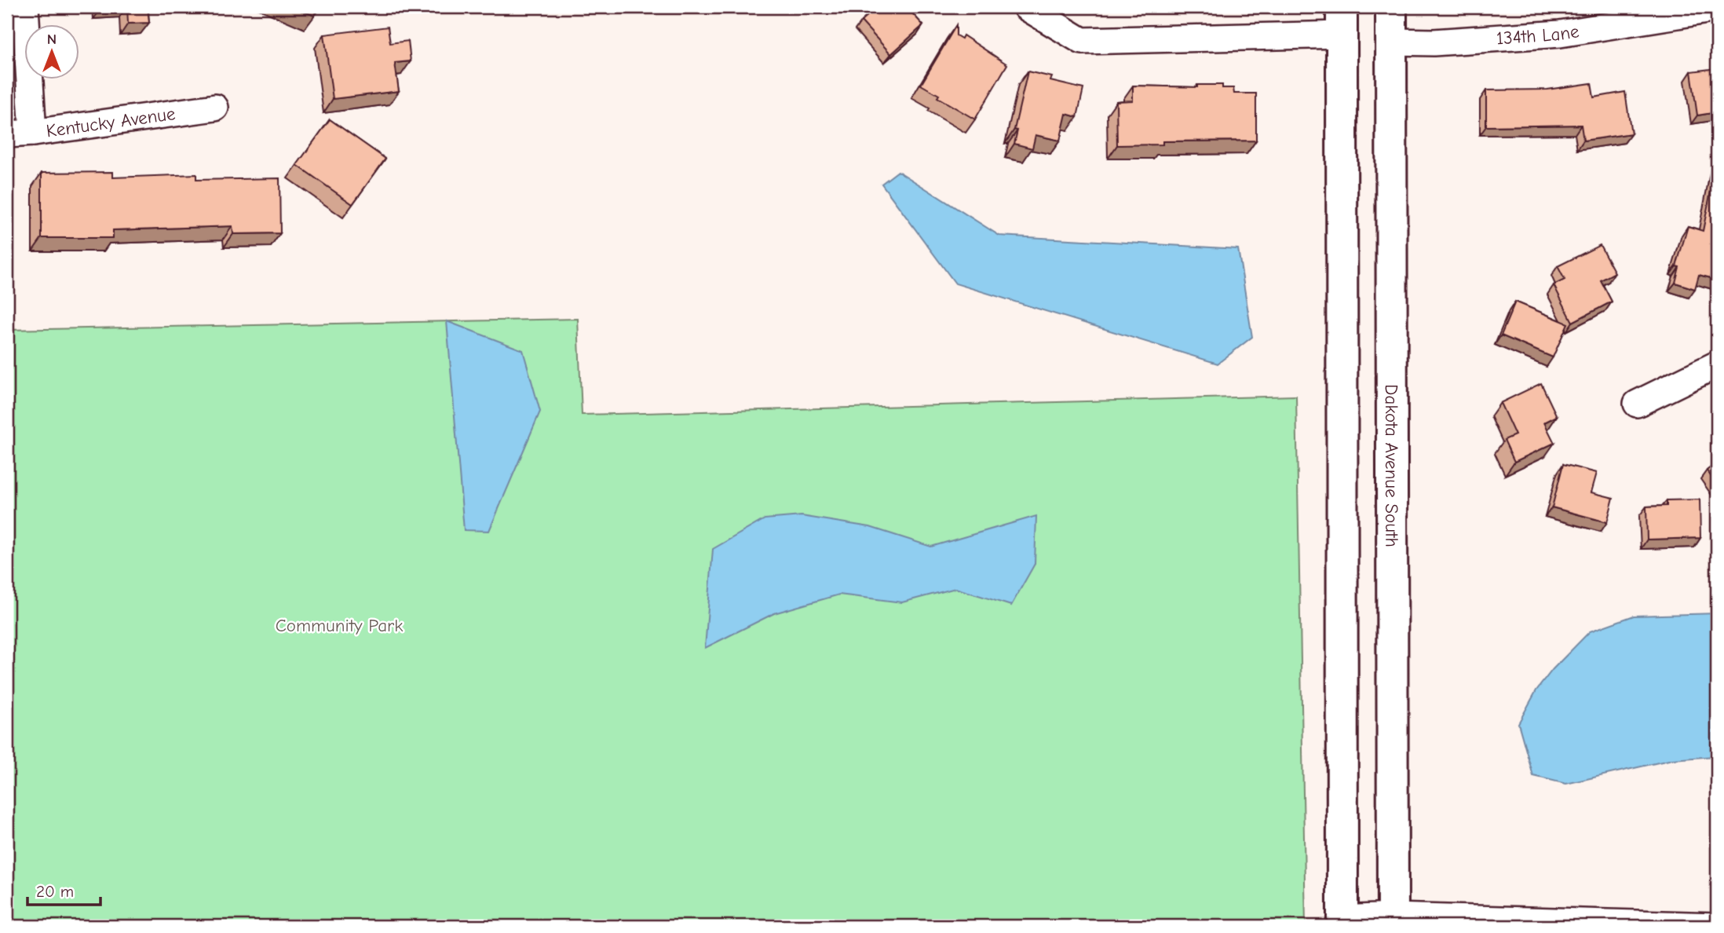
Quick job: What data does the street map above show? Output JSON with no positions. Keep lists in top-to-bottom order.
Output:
{
  "streets": {
    "main road": ["Dakota Avenue South"],
    "street": ["134th Lane", "Kentucky Avenue"]
  },
  "crossings": [
    ["134th Lane", "Dakota Avenue South"]
  ],
  "parks": ["Community Park"],
  "scale_bar": "20 m",
  "north": "top"
}
